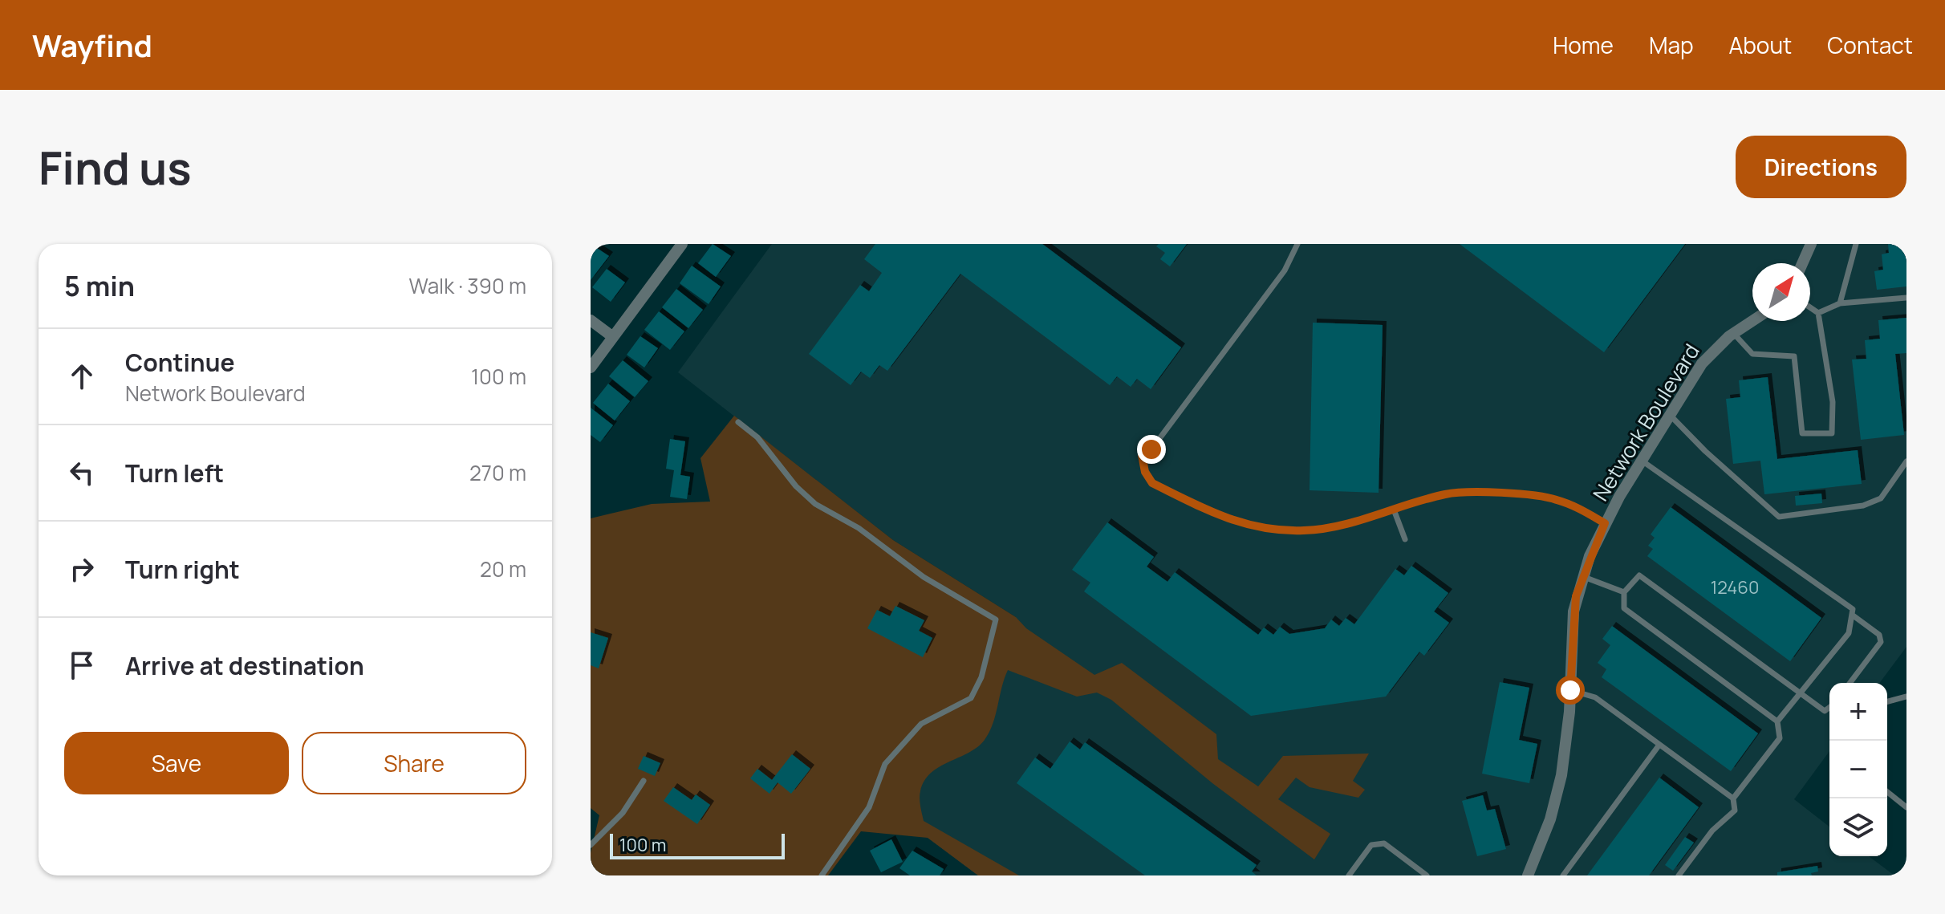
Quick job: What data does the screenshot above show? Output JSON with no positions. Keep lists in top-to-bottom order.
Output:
{
  "streets": {
    "street": ["Network Boulevard"]
  },
  "house_numbers": ["12460"],
  "scale_bar": "100 m",
  "north": "top right",
  "page": {
    "header": "Wayfind",
    "nav": [
      "Home",
      "Map",
      "About",
      "Contact"
    ],
    "buttons": [
      "Directions",
      ["Save", "Share"]
    ],
    "title": "Find us",
    "heading": ["5 min", "Walk · 390 m"],
    "list": [
      ["Continue", "Network Boulevard", "100 m"],
      ["Turn left", "270 m"],
      ["Turn right", "20 m"],
      "Arrive at destination"
    ],
    "map_buttons": ["+", "−"],
    "scale": "100 m"
  }
}
